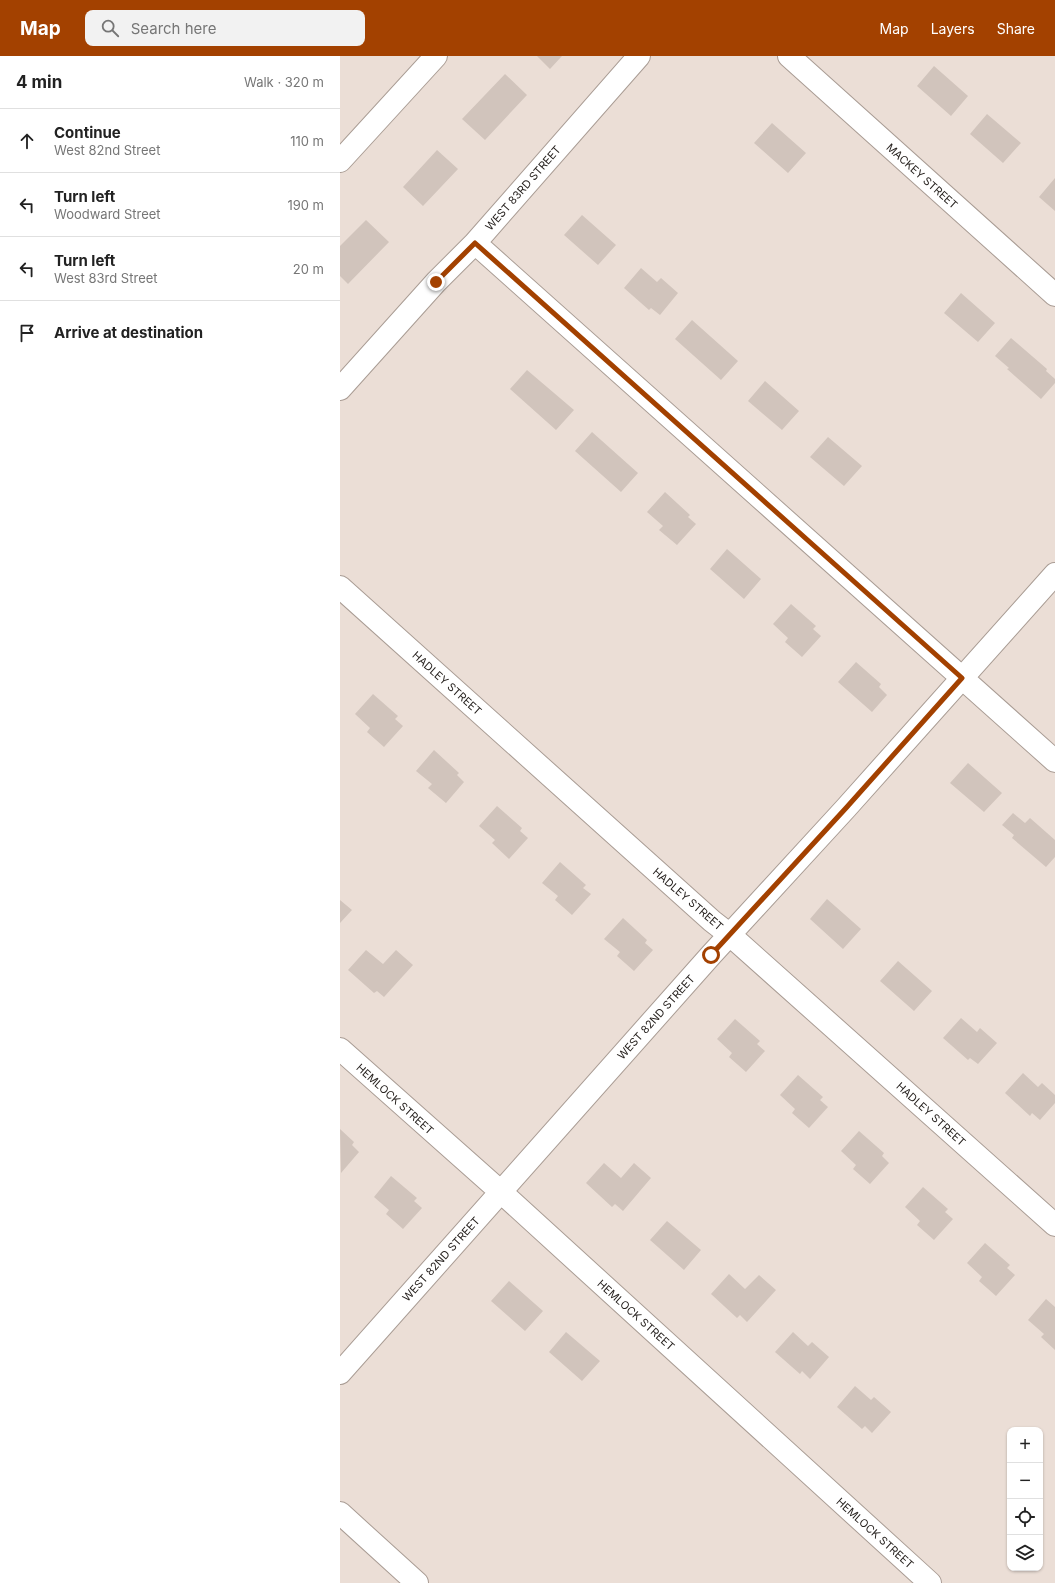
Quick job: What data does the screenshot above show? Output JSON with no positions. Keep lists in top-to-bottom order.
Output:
{
  "streets": {
    "street": [
      "MACKEY STREET",
      "WEST 83RD STREET",
      "HADLEY STREET",
      "WEST 82ND STREET",
      "HEMLOCK STREET"
    ]
  },
  "crossings": [
    ["HADLEY STREET", "WEST 82ND STREET"],
    ["WEST 82ND STREET", "HEMLOCK STREET"]
  ],
  "page": {
    "header": "Map",
    "search": "Search here",
    "nav": ["Map", "Layers", "Share"],
    "heading": ["4 min", "Walk · 320 m"],
    "list": [
      ["Continue", "West 82nd Street", "110 m"],
      ["Turn left", "Woodward Street", "190 m"],
      ["Turn left", "West 83rd Street", "20 m"],
      "Arrive at destination"
    ],
    "map_buttons": ["+", "−"]
  }
}
